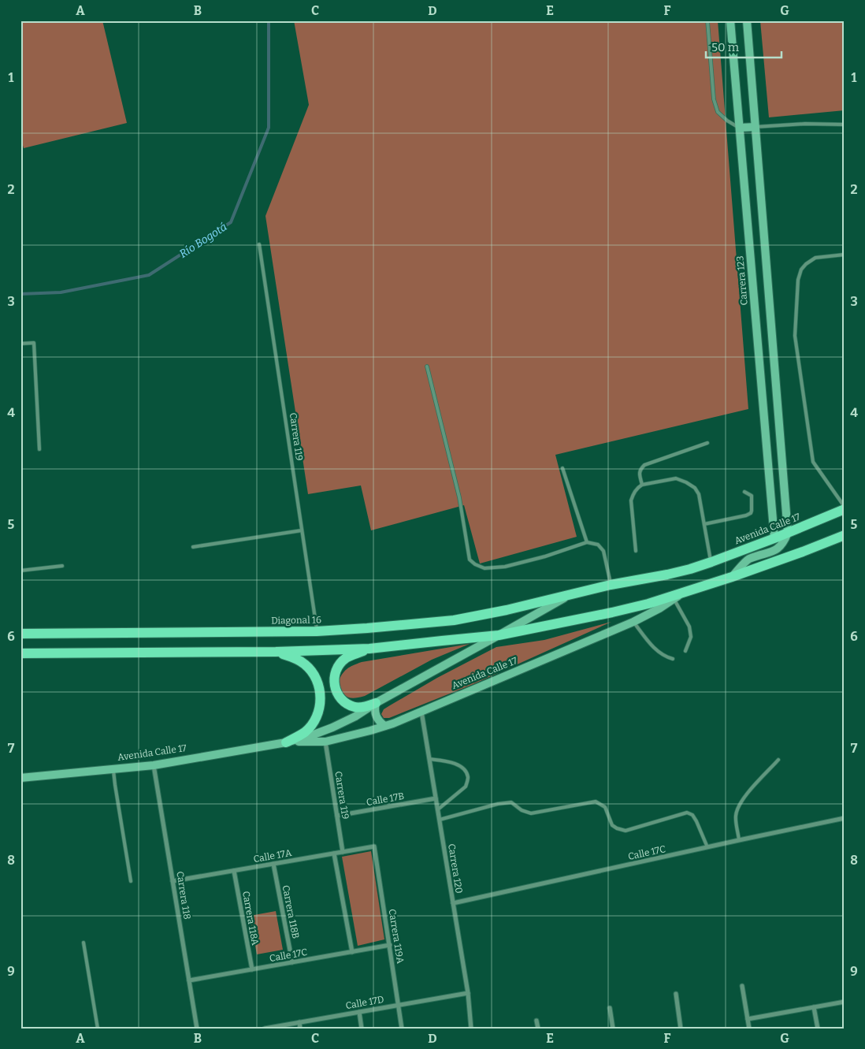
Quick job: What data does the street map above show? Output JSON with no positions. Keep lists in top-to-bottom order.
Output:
{
  "streets": {
    "main road": ["Avenida Calle 17", "Diagonal 16"],
    "street": [
      "Carrera 123",
      "Carrera 119",
      "Calle 17B",
      "Calle 17C",
      "Calle 17A",
      "Carrera 120",
      "Carrera 118",
      "Carrera 118B",
      "Carrera 118A",
      "Carrera 119A",
      "Calle 17D"
    ]
  },
  "crossings": [
    ["Carrera 123", "Avenida Calle 17"],
    ["Carrera 119", "Avenida Calle 17"],
    ["Carrera 119", "Diagonal 16"],
    ["Carrera 119", "Calle 17B"],
    ["Carrera 119", "Calle 17A"],
    ["Avenida Calle 17", "Diagonal 16"],
    ["Avenida Calle 17", "Carrera 120"],
    ["Avenida Calle 17", "Carrera 118"],
    ["Calle 17B", "Carrera 120"],
    ["Calle 17C", "Carrera 120"],
    ["Calle 17C", "Carrera 118"],
    ["Calle 17C", "Carrera 118B"],
    ["Calle 17C", "Carrera 118A"],
    ["Calle 17C", "Carrera 119A"],
    ["Calle 17A", "Carrera 118"],
    ["Calle 17A", "Carrera 118B"],
    ["Calle 17A", "Carrera 118A"],
    ["Calle 17A", "Carrera 119A"],
    ["Carrera 120", "Calle 17D"],
    ["Carrera 119A", "Calle 17D"]
  ],
  "water": ["Río Bogotá"],
  "scale_bar": "50 m",
  "grid": {
    "columns": [
      "A",
      "B",
      "C",
      "D",
      "E",
      "F",
      "G"
    ],
    "rows": [
      "1",
      "2",
      "3",
      "4",
      "5",
      "6",
      "7",
      "8",
      "9"
    ]
  }
}
